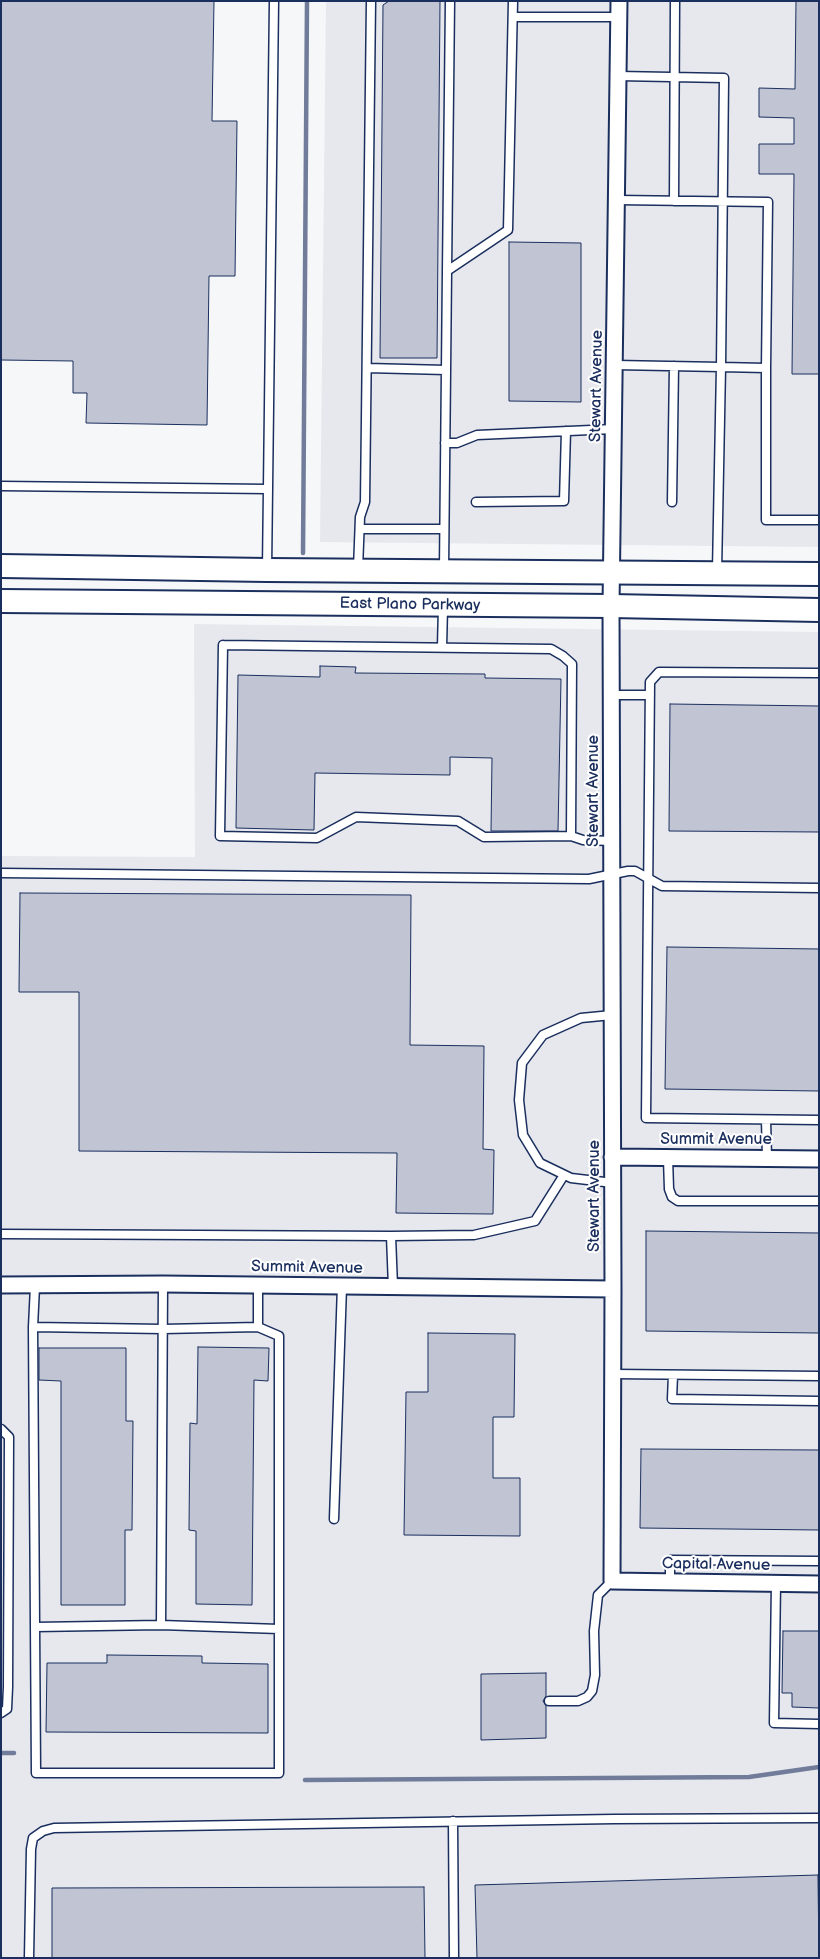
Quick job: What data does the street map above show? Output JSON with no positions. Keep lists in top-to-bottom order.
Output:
{
  "streets": {
    "main road": ["East Plano Parkway"],
    "street": ["Stewart Avenue", "Summit Avenue", "Capital Avenue"]
  },
  "crossings": [
    ["Stewart Avenue", "East Plano Parkway"],
    ["Stewart Avenue", "Summit Avenue"],
    ["Stewart Avenue", "Capital Avenue"]
  ]
}
